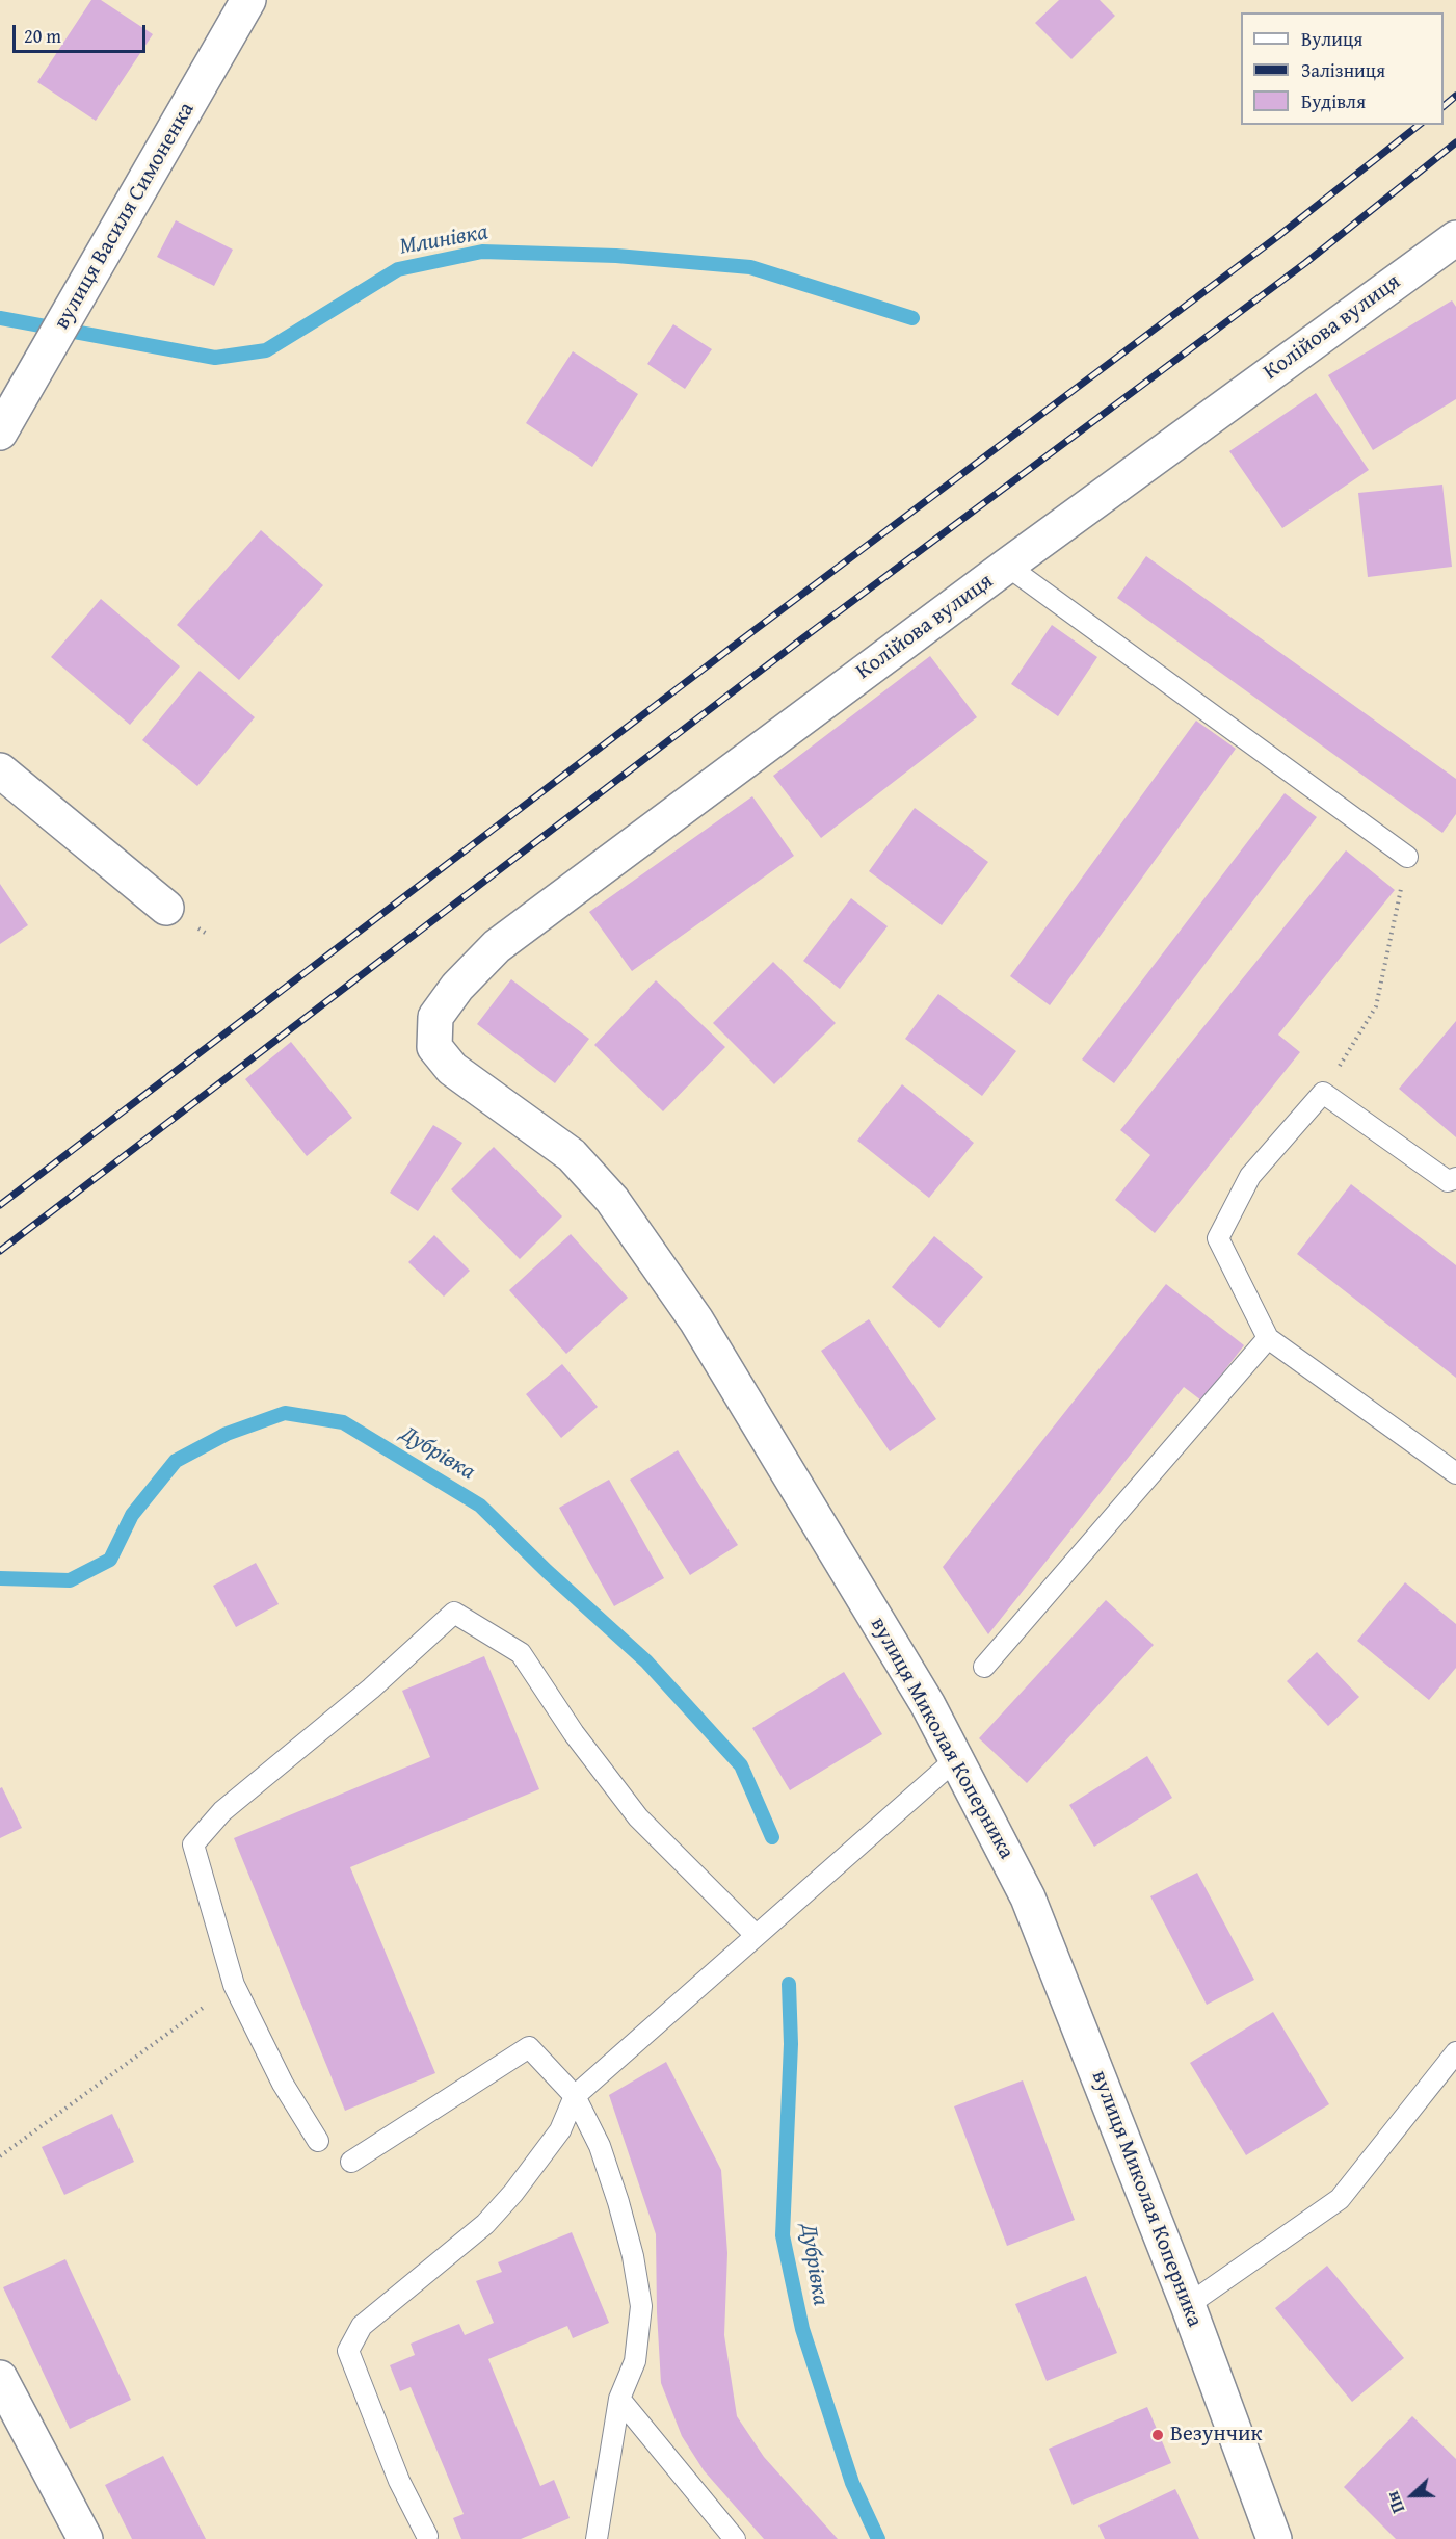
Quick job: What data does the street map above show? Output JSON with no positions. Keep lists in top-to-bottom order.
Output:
{
  "streets": {
    "street": ["вулиця Василя Симоненка", "Колійова вулиця", "вулиця Миколая Коперника"]
  },
  "crossings": [
    ["Колійова вулиця", "вулиця Миколая Коперника"]
  ],
  "water": ["Млинівка", "Дубрівка"],
  "places": ["Везунчик"],
  "legend": ["Вулиця", "Залізниця", "Будівля"],
  "scale_bar": "20 m",
  "north": "left"
}
